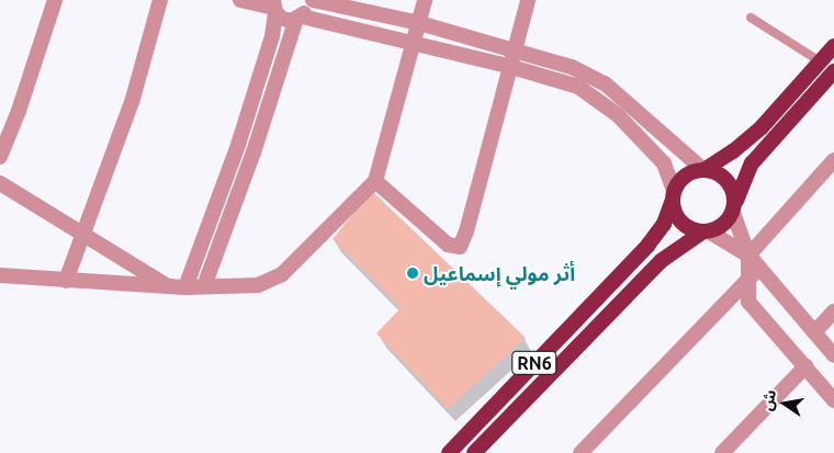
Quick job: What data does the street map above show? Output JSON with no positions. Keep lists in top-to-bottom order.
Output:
{
  "streets": {
    "highway": ["RN6"]
  },
  "places": ["أثر مولي إسماعيل"],
  "north": "left"
}
